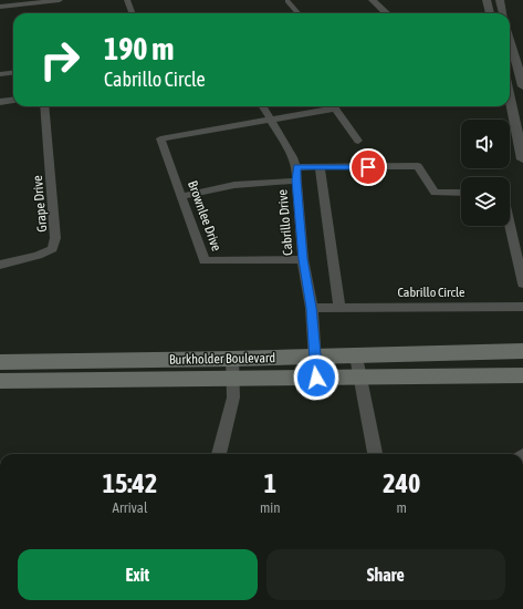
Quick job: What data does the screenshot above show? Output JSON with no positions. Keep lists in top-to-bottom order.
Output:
{
  "streets": {
    "main road": ["Burkholder Boulevard"],
    "street": [
      "Grape Drive",
      "Brownlee Drive",
      "Cabrillo Drive",
      "Cabrillo Circle"
    ]
  },
  "crossings": [
    ["Brownlee Drive", "Cabrillo Drive"],
    ["Cabrillo Drive", "Cabrillo Circle"],
    ["Cabrillo Drive", "Burkholder Boulevard"]
  ],
  "page": {
    "turn": ["190 m", "Cabrillo Circle"],
    "eta": [
      "15:42",
      "Arrival",
      "1",
      "min",
      "240",
      "m"
    ],
    "buttons": ["Exit", "Share"]
  }
}
